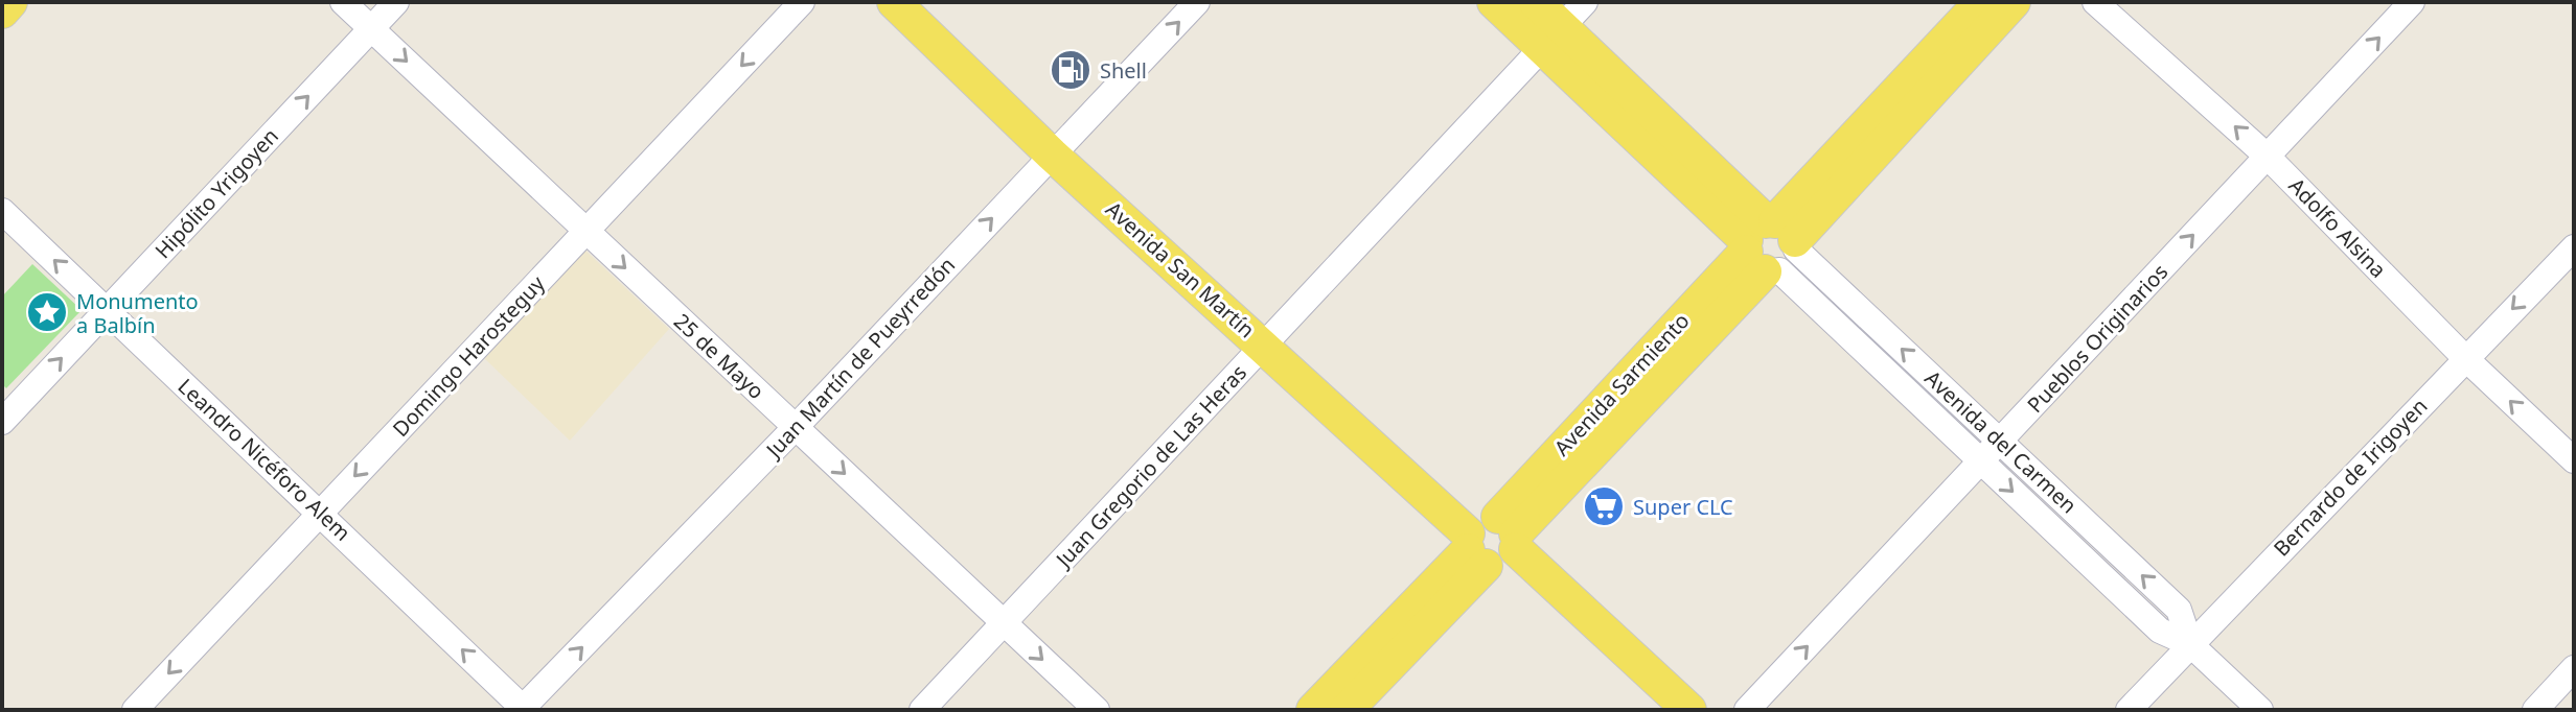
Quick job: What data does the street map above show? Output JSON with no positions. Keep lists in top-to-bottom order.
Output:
{
  "streets": {
    "main road": ["Avenida San Martín", "Avenida Sarmiento", "Avenida del Carmen"],
    "street": [
      "Hipólito Yrigoyen",
      "Adolfo Alsina",
      "Pueblos Originarios",
      "Domingo Harosteguy",
      "25 de Mayo",
      "Juan Martín de Pueyrredón",
      "Leandro Nicéforo Alem",
      "Juan Gregorio de Las Heras",
      "Bernardo de Irigoyen"
    ]
  },
  "crossings": [
    ["Hipólito Yrigoyen", "25 de Mayo"],
    ["Hipólito Yrigoyen", "Leandro Nicéforo Alem"],
    ["Adolfo Alsina", "Pueblos Originarios"],
    ["Adolfo Alsina", "Bernardo de Irigoyen"],
    ["Avenida San Martín", "Juan Martín de Pueyrredón"],
    ["Avenida San Martín", "Avenida Sarmiento"],
    ["Avenida San Martín", "Juan Gregorio de Las Heras"],
    ["Pueblos Originarios", "Avenida del Carmen"],
    ["Domingo Harosteguy", "25 de Mayo"],
    ["Domingo Harosteguy", "Leandro Nicéforo Alem"],
    ["25 de Mayo", "Juan Martín de Pueyrredón"],
    ["25 de Mayo", "Juan Gregorio de Las Heras"],
    ["Juan Martín de Pueyrredón", "Leandro Nicéforo Alem"],
    ["Avenida Sarmiento", "Avenida del Carmen"],
    ["Avenida del Carmen", "Juan Gregorio de Las Heras"],
    ["Avenida del Carmen", "Bernardo de Irigoyen"]
  ],
  "one_way": [
    "Hipólito Yrigoyen",
    "Adolfo Alsina",
    "Pueblos Originarios",
    "Domingo Harosteguy",
    "25 de Mayo",
    "Juan Martín de Pueyrredón",
    "Leandro Nicéforo Alem"
  ],
  "places": {
    "fuel station": ["Shell"],
    "place": ["Monumento a Balbín"],
    "supermarket": ["Super CLC"]
  }
}
